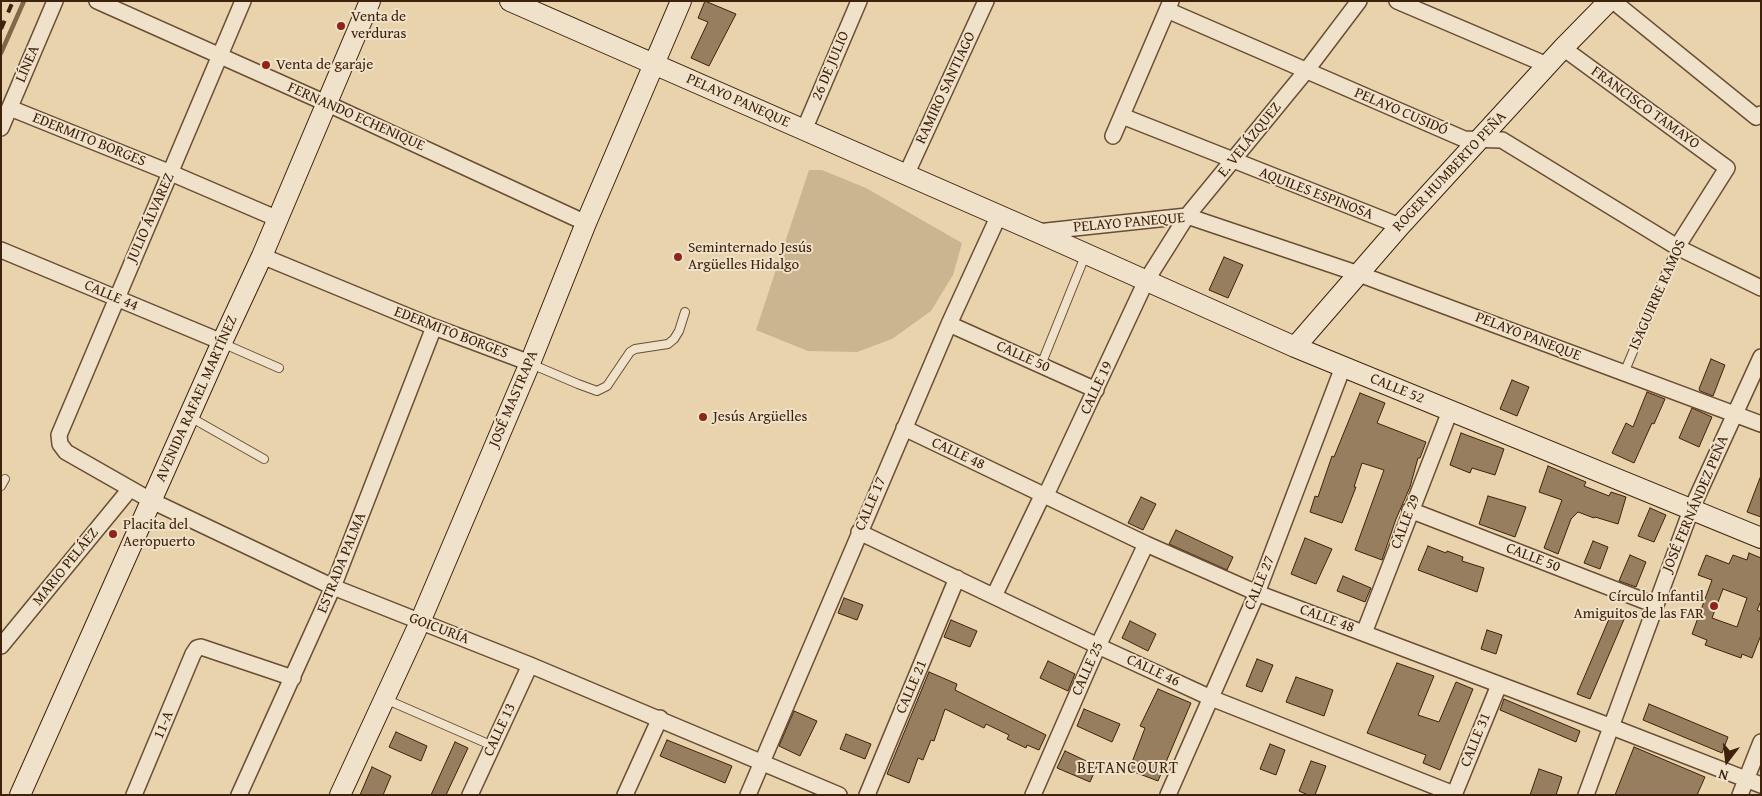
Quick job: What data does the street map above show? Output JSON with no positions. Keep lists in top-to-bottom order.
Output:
{
  "streets": {
    "street": [
      "LÍNEA",
      "26 DE JULIO",
      "RAMIRO SANTIAGO",
      "PELAYO PANEQUE",
      "FRANCISCO TAMAYO",
      "PELAYO CUSIDÓ",
      "FERNANDO ECHENIQUE",
      "EDERMITO BORGES",
      "E. VELÁZQUEZ",
      "ROGER HUMBERTO PEÑA",
      "AQUILES ESPINOSA",
      "JULIO ÁLVAREZ",
      "ISAGUIRRE RAMOS",
      "CALLE 44",
      "CALLE 50",
      "CALLE 19",
      "CALLE 52",
      "AVENIDA RAFAEL MARTÍNEZ",
      "JOSÉ MASTRAPA",
      "CALLE 48",
      "CALLE 17",
      "JOSÉ FERNÁNDEZ PEÑA",
      "CALLE 29",
      "ESTRADA PALMA",
      "MARIO PELÁEZ",
      "CALLE 27",
      "GOICURÍA",
      "CALLE 25",
      "CALLE 46",
      "CALLE 21",
      "11-A",
      "CALLE 13",
      "CALLE 31"
    ]
  },
  "crossings": [
    ["LÍNEA", "EDERMITO BORGES"],
    ["26 DE JULIO", "PELAYO PANEQUE"],
    ["RAMIRO SANTIAGO", "PELAYO PANEQUE"],
    ["PELAYO PANEQUE", "E. VELÁZQUEZ"],
    ["PELAYO PANEQUE", "ROGER HUMBERTO PEÑA"],
    ["PELAYO PANEQUE", "ISAGUIRRE RAMOS"],
    ["PELAYO PANEQUE", "CALLE 52"],
    ["PELAYO PANEQUE", "JOSÉ MASTRAPA"],
    ["PELAYO PANEQUE", "CALLE 17"],
    ["PELAYO PANEQUE", "JOSÉ FERNÁNDEZ PEÑA"],
    ["FRANCISCO TAMAYO", "ROGER HUMBERTO PEÑA"],
    ["FRANCISCO TAMAYO", "ISAGUIRRE RAMOS"],
    ["PELAYO CUSIDÓ", "E. VELÁZQUEZ"],
    ["PELAYO CUSIDÓ", "ROGER HUMBERTO PEÑA"],
    ["PELAYO CUSIDÓ", "ISAGUIRRE RAMOS"],
    ["FERNANDO ECHENIQUE", "JULIO ÁLVAREZ"],
    ["FERNANDO ECHENIQUE", "AVENIDA RAFAEL MARTÍNEZ"],
    ["FERNANDO ECHENIQUE", "JOSÉ MASTRAPA"],
    ["EDERMITO BORGES", "JULIO ÁLVAREZ"],
    ["EDERMITO BORGES", "AVENIDA RAFAEL MARTÍNEZ"],
    ["EDERMITO BORGES", "JOSÉ MASTRAPA"],
    ["EDERMITO BORGES", "ESTRADA PALMA"],
    ["E. VELÁZQUEZ", "AQUILES ESPINOSA"],
    ["E. VELÁZQUEZ", "CALLE 19"],
    ["E. VELÁZQUEZ", "CALLE 52"],
    ["ROGER HUMBERTO PEÑA", "AQUILES ESPINOSA"],
    ["ROGER HUMBERTO PEÑA", "CALLE 52"],
    ["JULIO ÁLVAREZ", "CALLE 44"],
    ["JULIO ÁLVAREZ", "GOICURÍA"],
    ["CALLE 44", "AVENIDA RAFAEL MARTÍNEZ"],
    ["CALLE 50", "CALLE 19"],
    ["CALLE 50", "CALLE 17"],
    ["CALLE 50", "JOSÉ FERNÁNDEZ PEÑA"],
    ["CALLE 50", "CALLE 29"],
    ["CALLE 19", "CALLE 52"],
    ["CALLE 19", "CALLE 48"],
    ["CALLE 19", "CALLE 46"],
    ["CALLE 52", "JOSÉ FERNÁNDEZ PEÑA"],
    ["CALLE 52", "CALLE 29"],
    ["CALLE 52", "CALLE 27"],
    ["AVENIDA RAFAEL MARTÍNEZ", "GOICURÍA"],
    ["JOSÉ MASTRAPA", "GOICURÍA"],
    ["CALLE 48", "CALLE 17"],
    ["CALLE 48", "JOSÉ FERNÁNDEZ PEÑA"],
    ["CALLE 48", "CALLE 29"],
    ["CALLE 48", "CALLE 27"],
    ["CALLE 48", "CALLE 25"],
    ["CALLE 48", "CALLE 31"],
    ["CALLE 17", "GOICURÍA"],
    ["CALLE 17", "CALLE 46"],
    ["ESTRADA PALMA", "GOICURÍA"],
    ["ESTRADA PALMA", "11-A"],
    ["MARIO PELÁEZ", "GOICURÍA"],
    ["CALLE 27", "CALLE 46"],
    ["GOICURÍA", "CALLE 13"],
    ["CALLE 25", "CALLE 46"],
    ["CALLE 46", "CALLE 21"],
    ["CALLE 46", "CALLE 31"]
  ],
  "districts": ["BETANCOURT"],
  "places": [
    "Venta de verduras",
    "Venta de garaje",
    "Seminternado Jesús Argüelles Hidalgo",
    "Jesús Argüelles",
    "Placita del Aeropuerto",
    "Círculo Infantil Amiguitos de las FAR"
  ],
  "north": "bottom"
}
